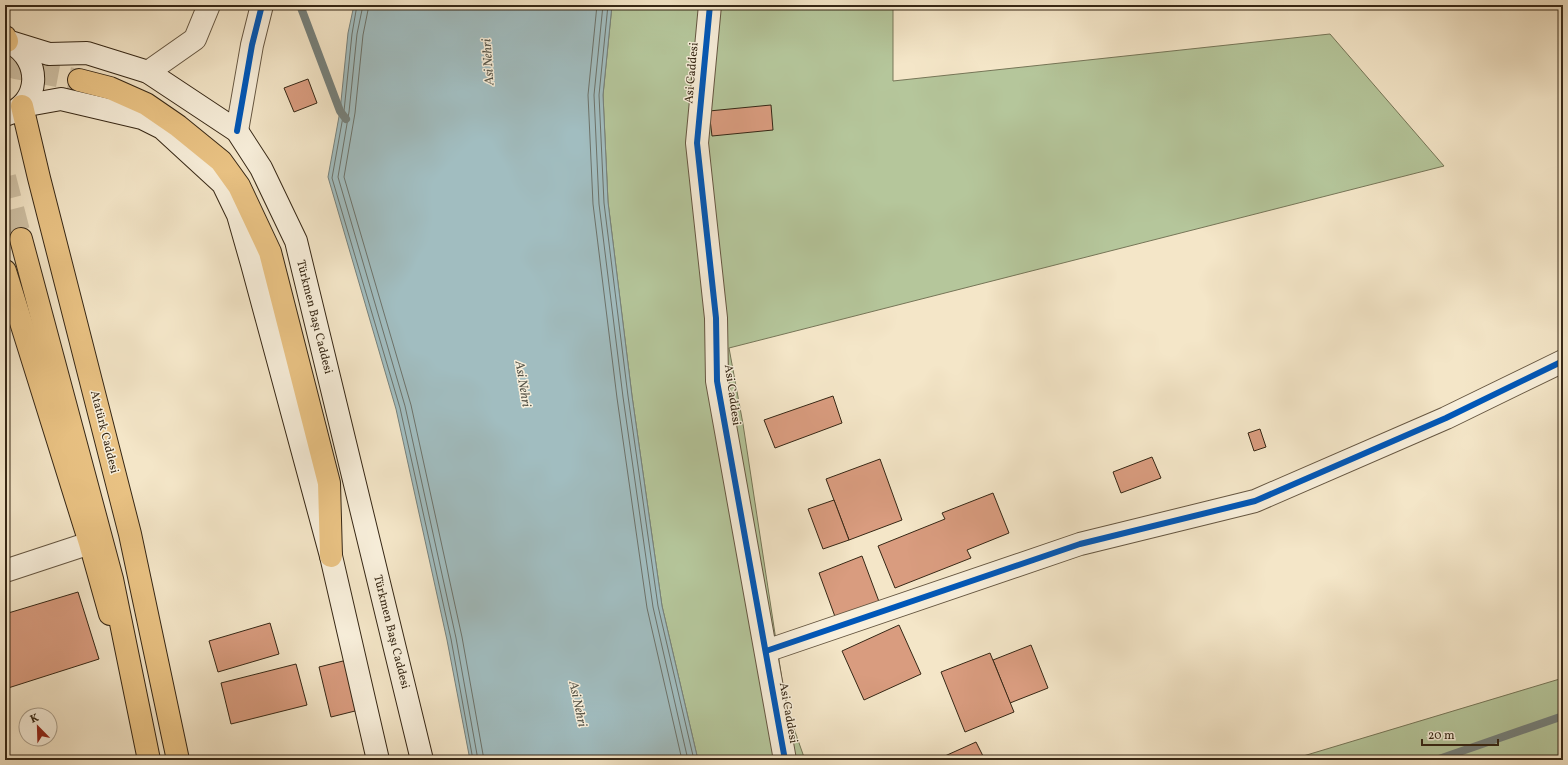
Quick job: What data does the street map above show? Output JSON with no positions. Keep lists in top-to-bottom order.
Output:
{
  "streets": {
    "main road": ["Atatürk Caddesi"],
    "street": ["Asi Caddesi", "Türkmen Başı Caddesi"]
  },
  "water": ["Asi Nehri"],
  "scale_bar": "20 m",
  "north": "top left"
}
